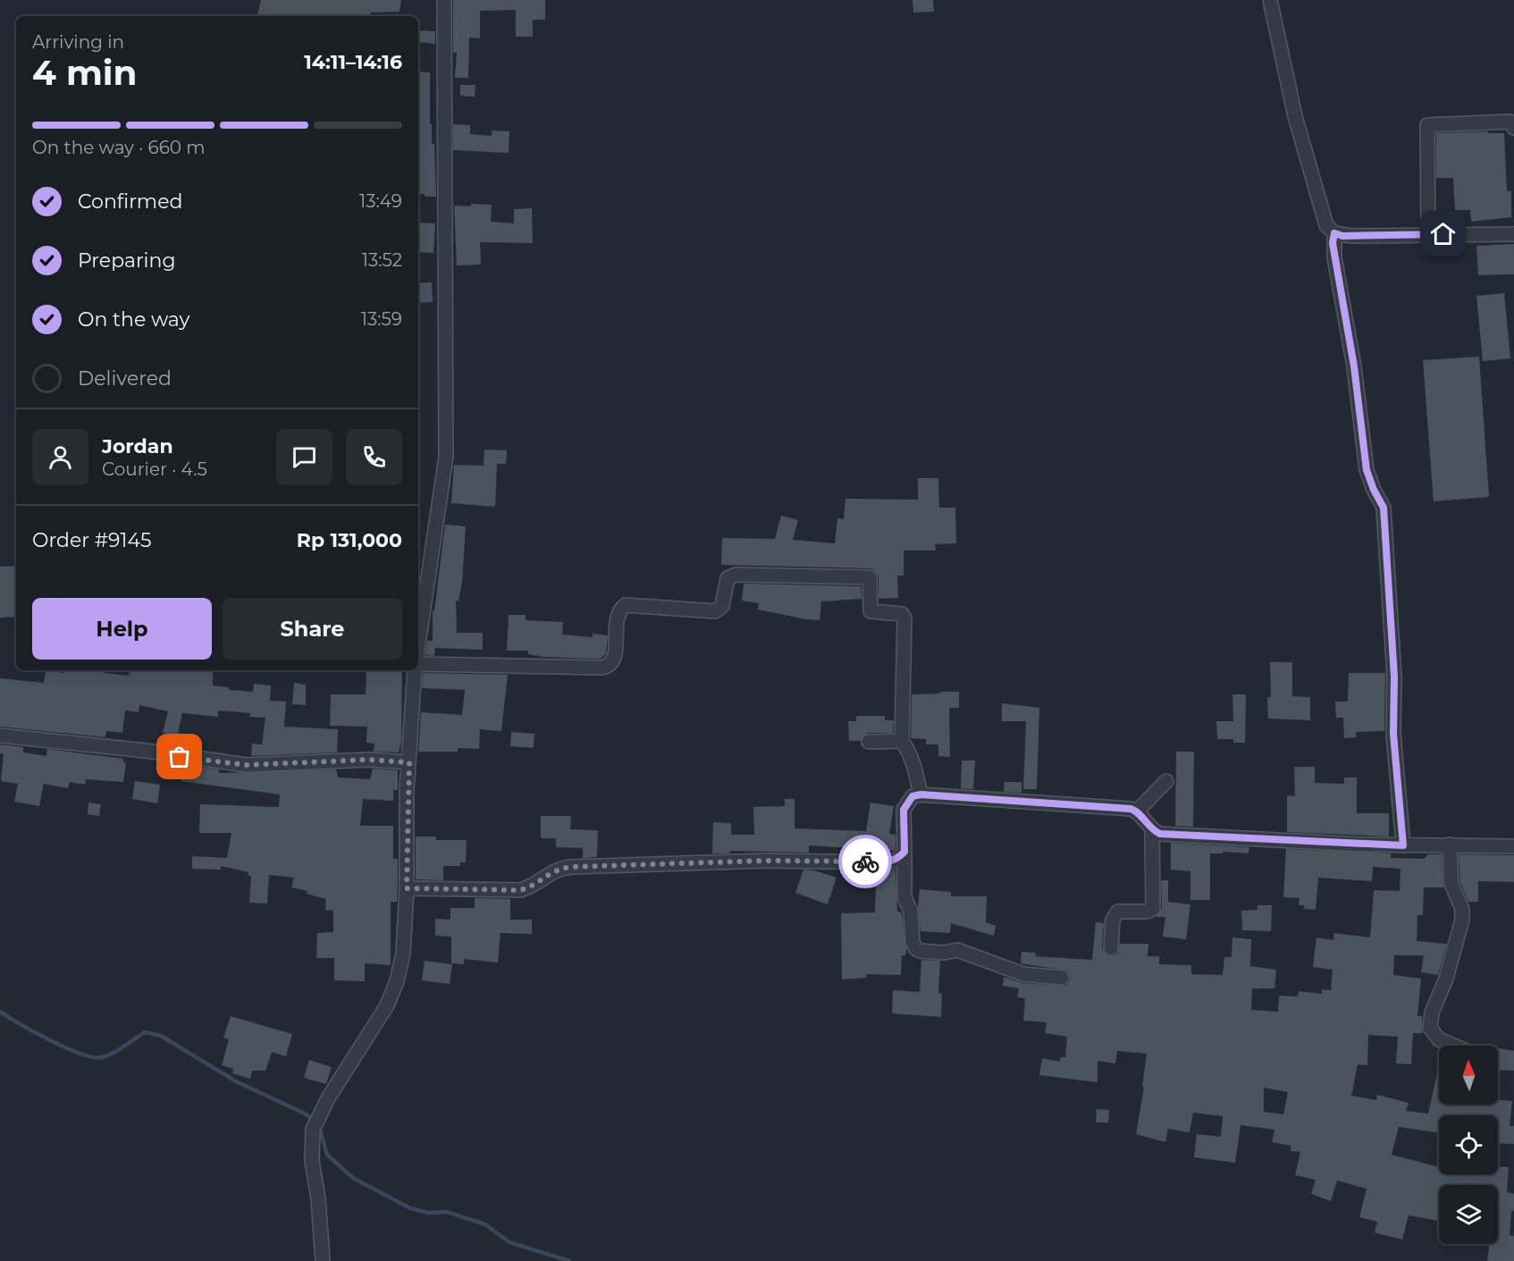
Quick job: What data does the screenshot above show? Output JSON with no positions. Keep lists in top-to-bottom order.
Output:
{
  "north": "top",
  "page": {
    "heading": ["4 min", "Arriving in", "14:11–14:16"],
    "panel": [
      "Jordan",
      "Courier · 4.5",
      "Order #9145",
      "Rp 131,000"
    ],
    "bar": "On the way · 660 m",
    "list": [
      ["Confirmed", "13:49"],
      ["Preparing", "13:52"],
      ["On the way", "13:59"],
      "Delivered"
    ],
    "buttons": ["Help", "Share"]
  }
}
